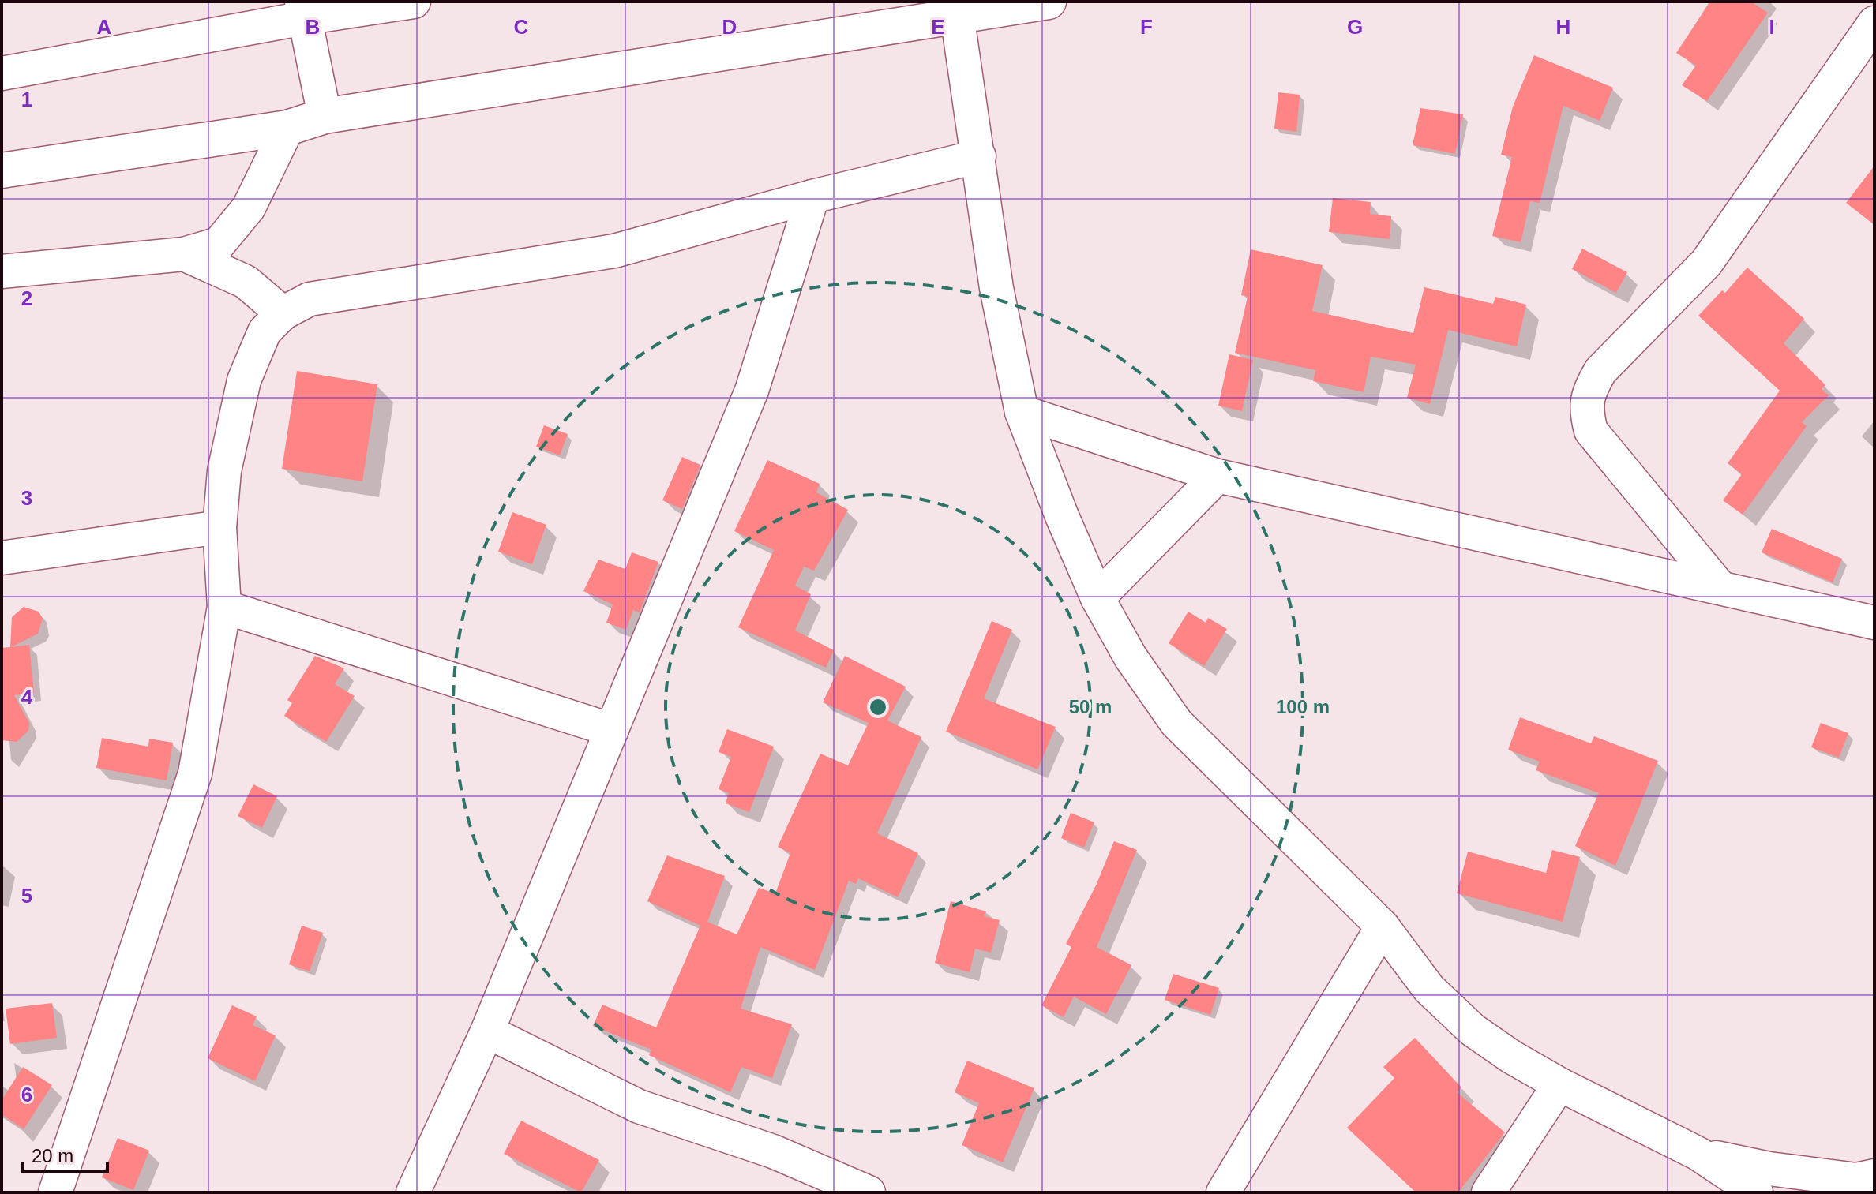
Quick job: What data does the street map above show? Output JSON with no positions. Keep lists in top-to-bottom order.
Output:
{
  "scale_bar": "20 m",
  "grid": {
    "columns": [
      "A",
      "B",
      "C",
      "D",
      "E",
      "F",
      "G",
      "H",
      "I"
    ],
    "rows": [
      "1",
      "2",
      "3",
      "4",
      "5",
      "6"
    ]
  },
  "rings": ["50 m", "100 m"]
}
